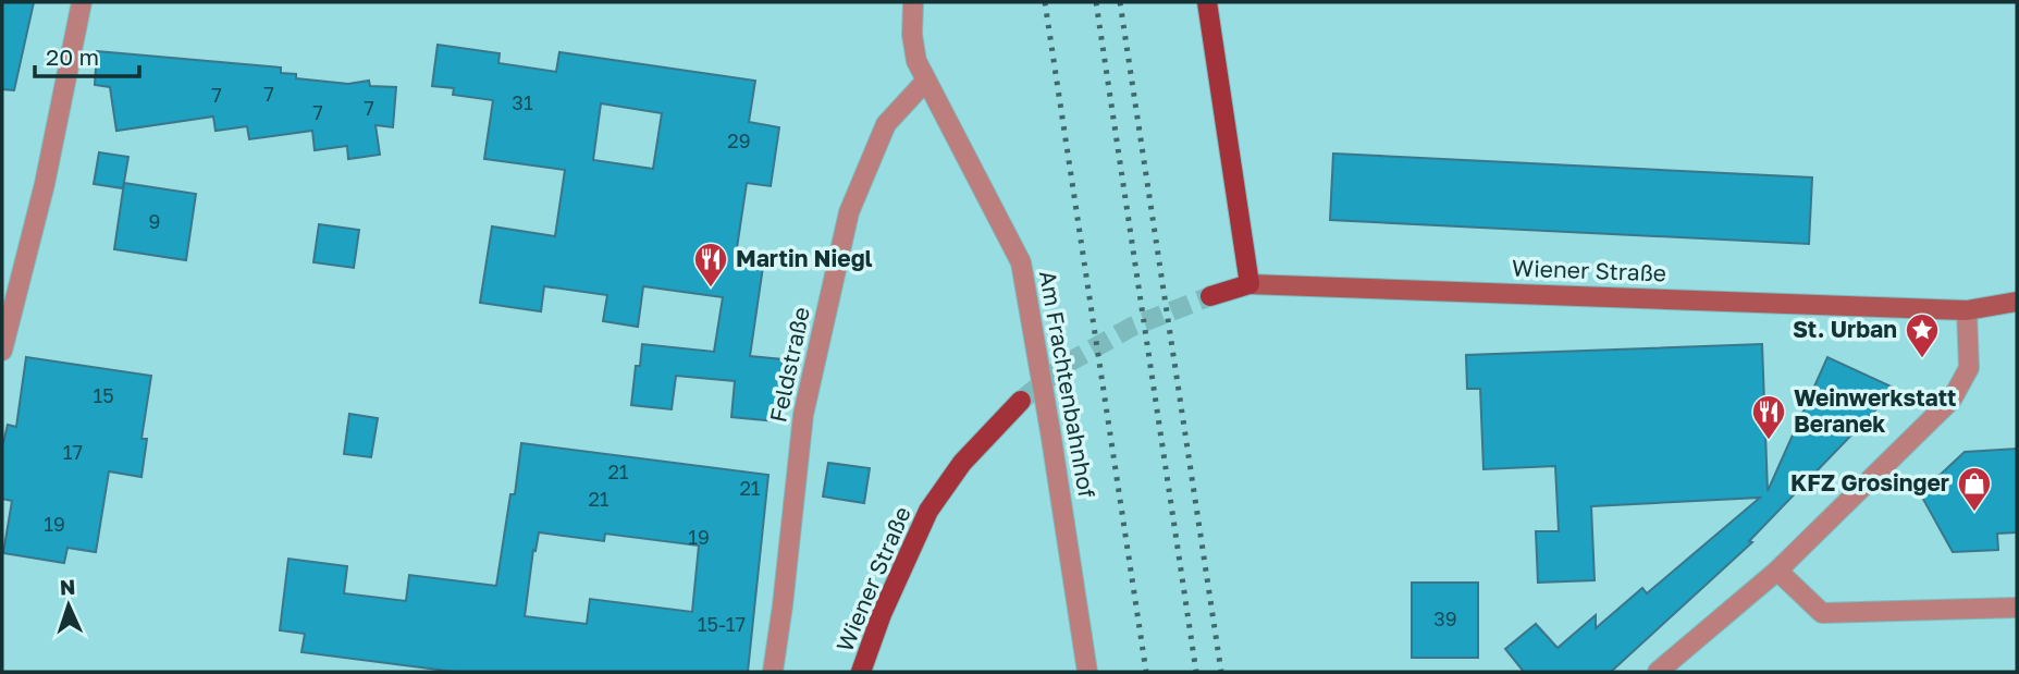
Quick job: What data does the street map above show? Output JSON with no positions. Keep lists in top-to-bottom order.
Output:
{
  "streets": {
    "main road": ["Wiener Straße"],
    "street": ["Feldstraße", "Am Frachtenbahnhof"]
  },
  "crossings": [
    ["Feldstraße", "Am Frachtenbahnhof"]
  ],
  "places": {
    "restaurant": ["Martin Niegl", "Weinwerkstatt Beranek"],
    "place": ["St. Urban"],
    "shop": ["KFZ Grosinger"]
  },
  "house_numbers": [
    "7",
    "7",
    "31",
    "7",
    "7",
    "29",
    "9",
    "15",
    "17",
    "21",
    "21",
    "21",
    "19",
    "19",
    "39",
    "15-17"
  ],
  "scale_bar": "20 m",
  "north": "top"
}
